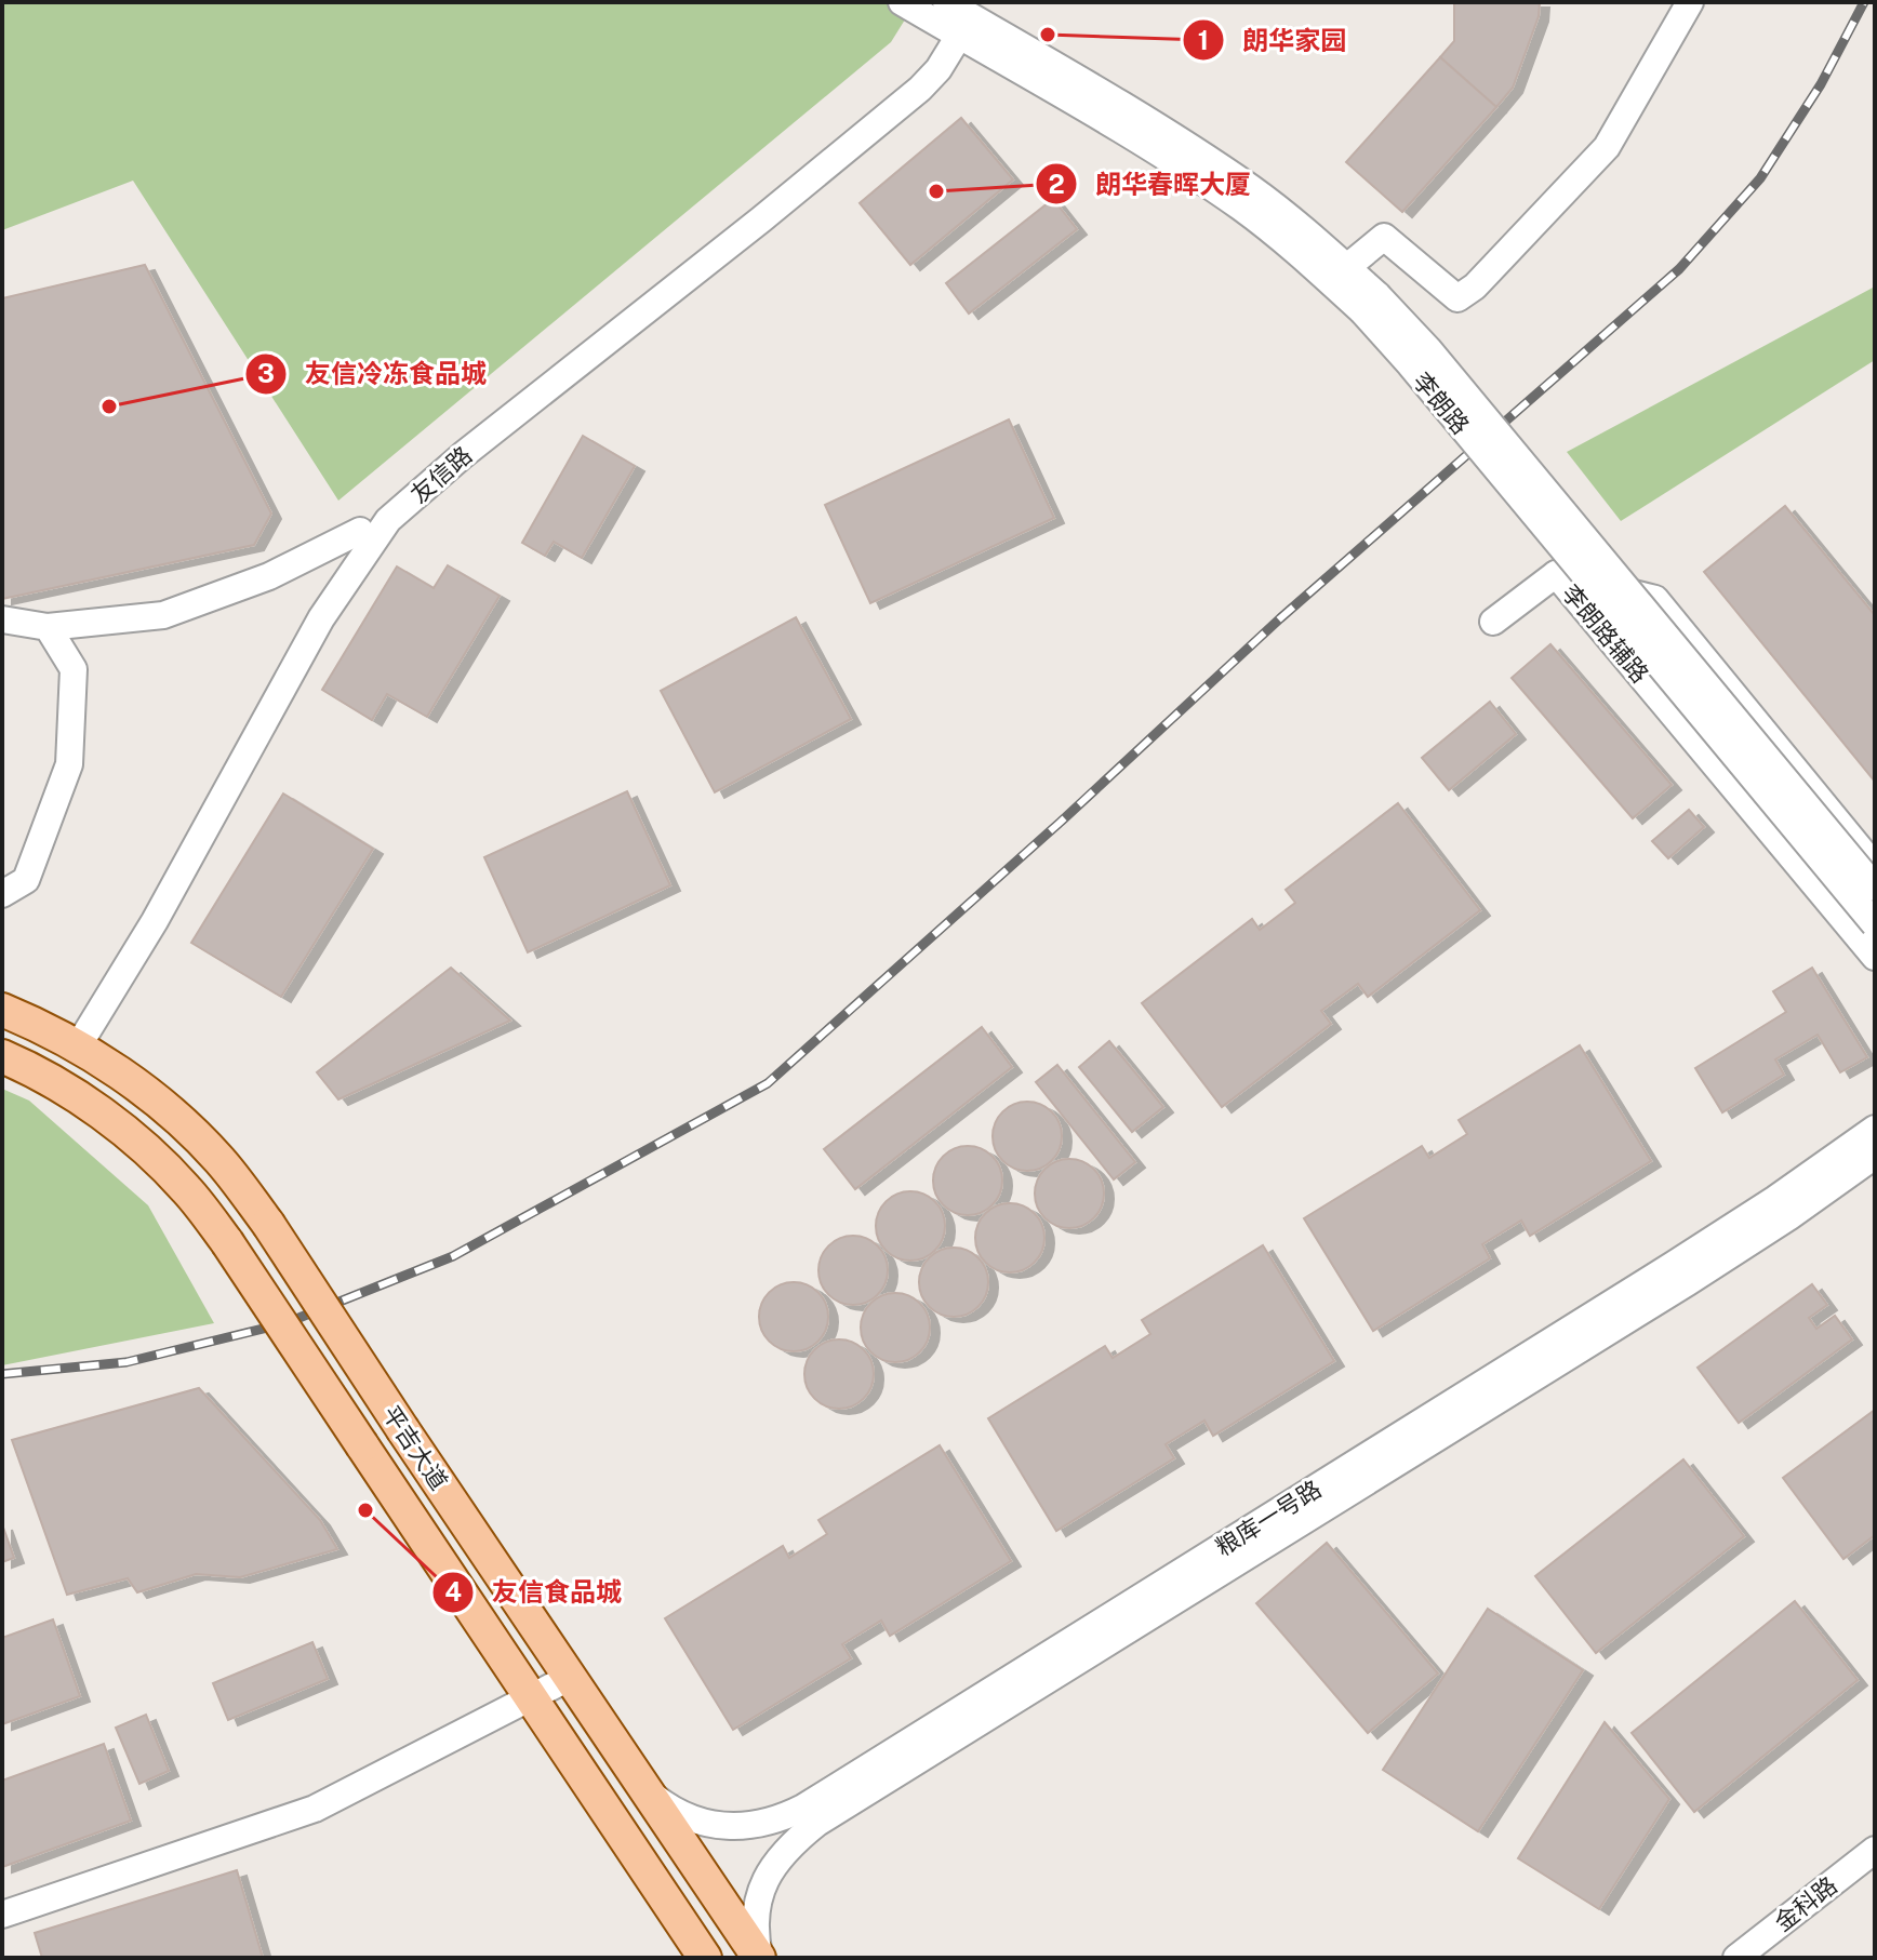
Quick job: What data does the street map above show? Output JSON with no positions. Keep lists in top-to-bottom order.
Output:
{
  "streets": {
    "main road": ["平吉大道"],
    "street": [
      "李朗路",
      "友信路",
      "李朗路辅路",
      "粮库一号路",
      "金科路"
    ]
  },
  "crossings": [
    ["李朗路", "友信路"],
    ["友信路", "平吉大道"],
    ["平吉大道", "粮库一号路"]
  ],
  "places": [
    "朗华家园",
    "朗华春晖大厦",
    "友信冷冻食品城",
    "友信食品城"
  ]
}
